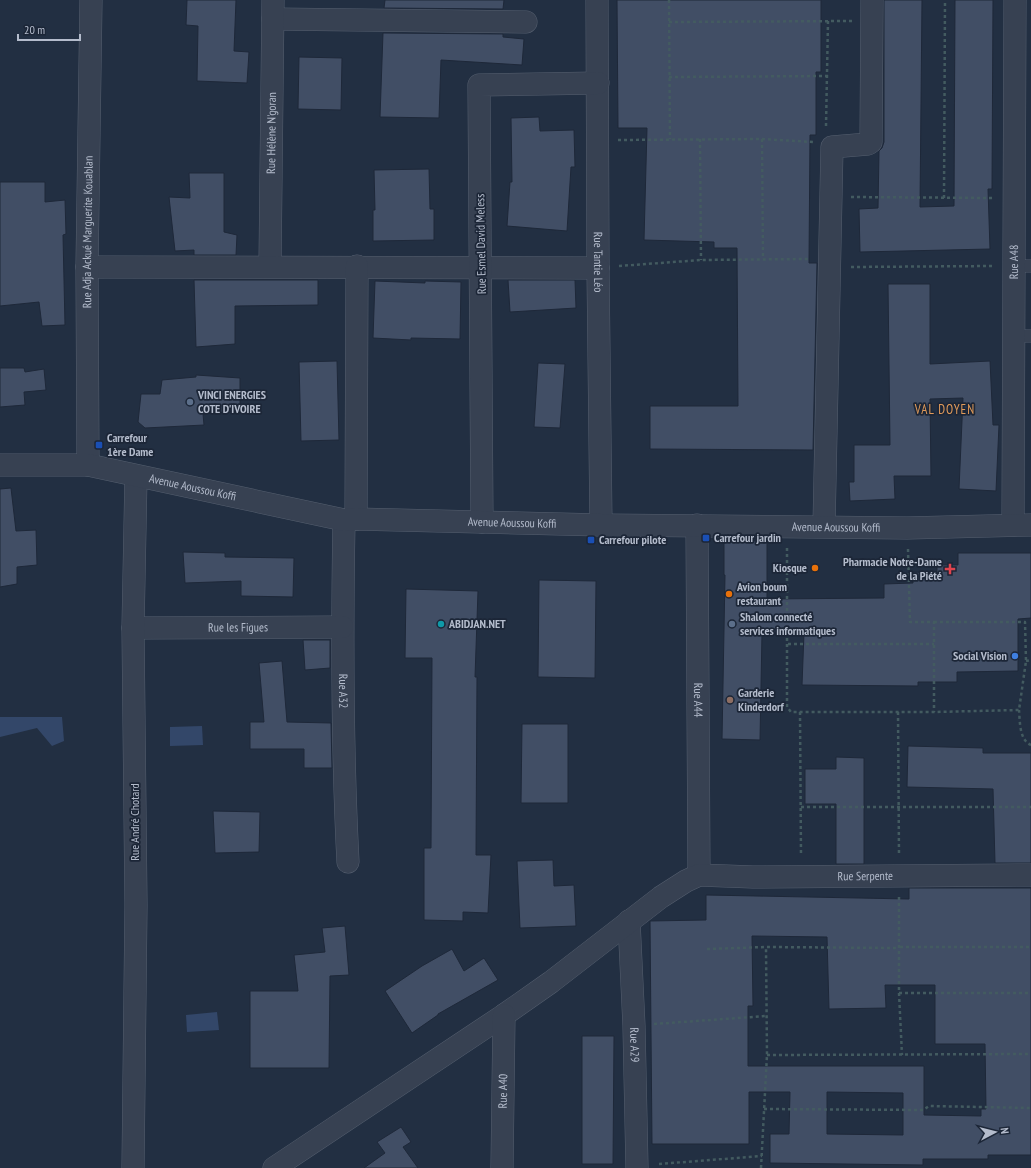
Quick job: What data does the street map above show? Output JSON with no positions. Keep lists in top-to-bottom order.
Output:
{
  "streets": {
    "street": [
      "Rue Hélène N'goran",
      "Rue Adja Ackué Marguerite Kouablan",
      "Rue Esmel David Meless",
      "Rue Tantie Léo",
      "Rue A48",
      "Avenue Aoussou Koffi",
      "Rue les Figues",
      "Rue A32",
      "Rue A44",
      "Rue André Chotard",
      "Rue Serpente",
      "Rue A29",
      "Rue A40"
    ]
  },
  "crossings": [
    ["Rue Adja Ackué Marguerite Kouablan", "Avenue Aoussou Koffi"],
    ["Rue Esmel David Meless", "Rue Tantie Léo"],
    ["Rue Esmel David Meless", "Avenue Aoussou Koffi"],
    ["Rue Tantie Léo", "Avenue Aoussou Koffi"],
    ["Rue A48", "Avenue Aoussou Koffi"],
    ["Avenue Aoussou Koffi", "Rue A32"],
    ["Avenue Aoussou Koffi", "Rue A44"],
    ["Avenue Aoussou Koffi", "Rue André Chotard"],
    ["Rue les Figues", "Rue A32"],
    ["Rue les Figues", "Rue André Chotard"],
    ["Rue A44", "Rue Serpente"]
  ],
  "districts": ["VAL DOYEN"],
  "places": {
    "other": [
      "VINCI ENERGIES COTE D'IVOIRE",
      "Kiosque",
      "Avion boum restaurant",
      "ABIDJAN.NET",
      "Shalom connecté services informatiques",
      "Social Vision",
      "Garderie Kinderdorf"
    ],
    "transit": ["Carrefour 1ère Dame", "Carrefour jardin", "Carrefour pilote"],
    "health": ["Pharmacie Notre-Dame de la Piété"]
  },
  "scale_bar": "20 m",
  "north": "right"
}
